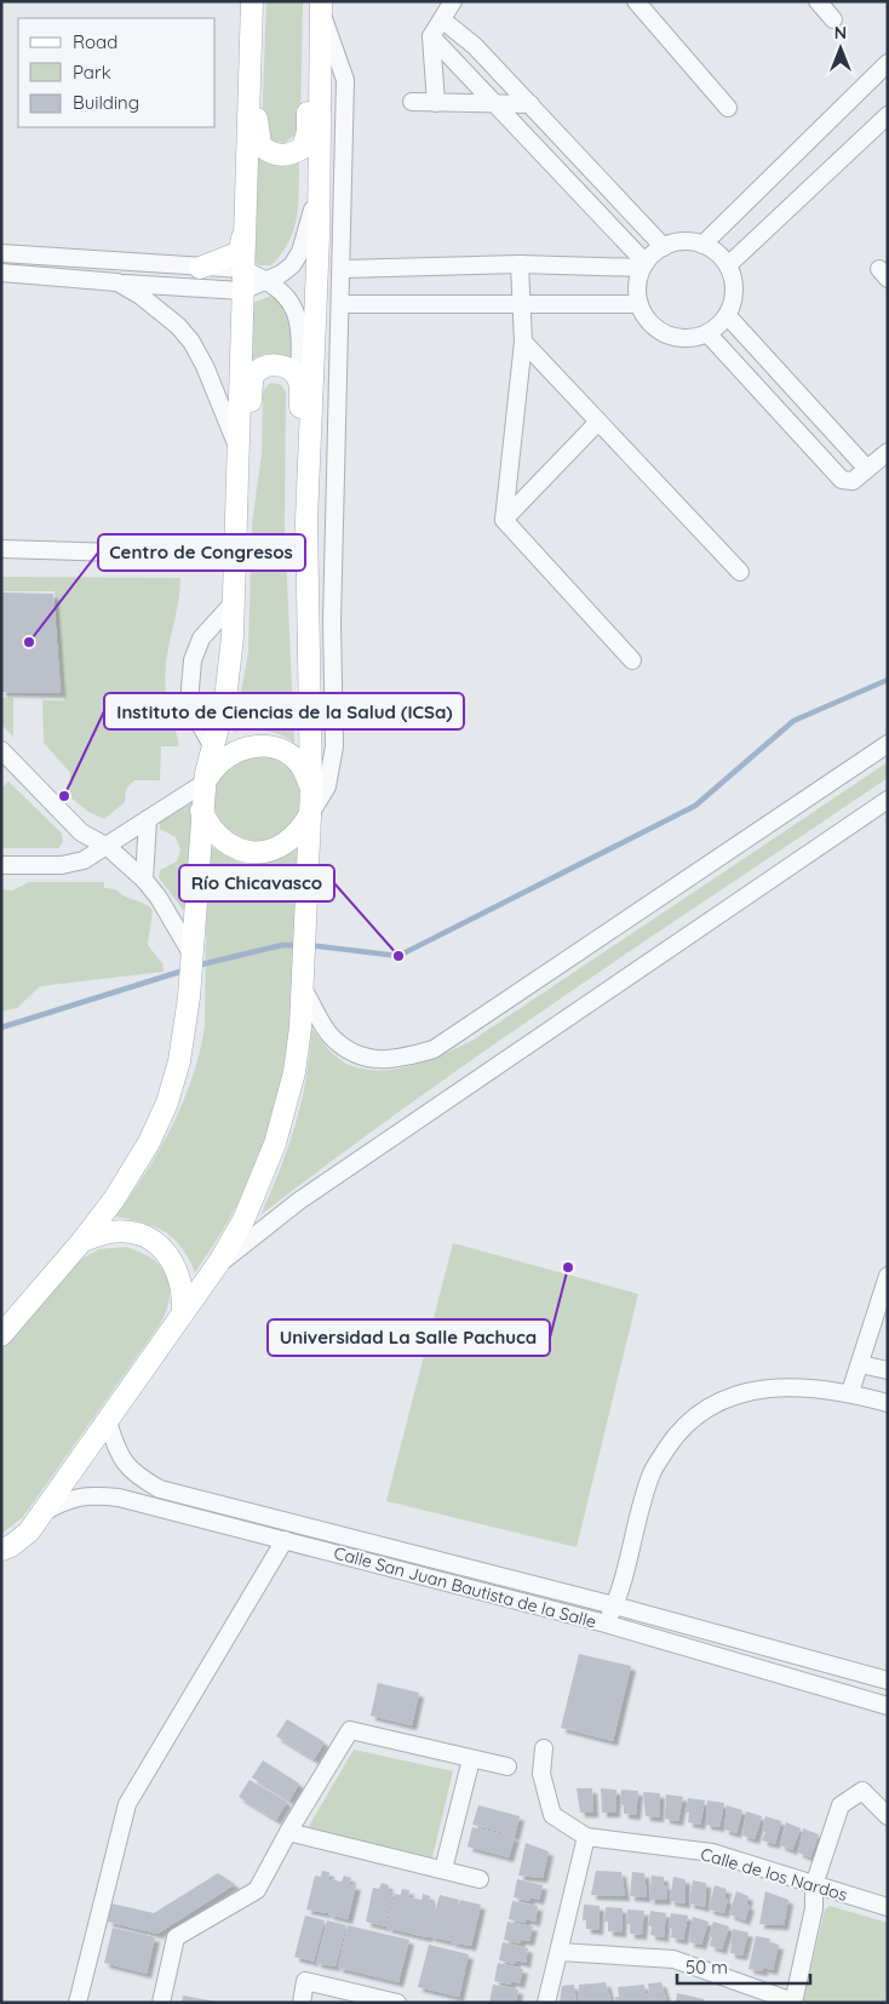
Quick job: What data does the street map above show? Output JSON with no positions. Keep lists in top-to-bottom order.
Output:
{
  "streets": {
    "street": ["Calle San Juan Bautista de la Salle", "Calle de los Nardos"]
  },
  "places": [
    "Centro de Congresos",
    "Instituto de Ciencias de la Salud (ICSa)",
    "Río Chicavasco",
    "Universidad La Salle Pachuca"
  ],
  "legend": ["Road", "Park", "Building"],
  "scale_bar": "50 m",
  "north": "top"
}
